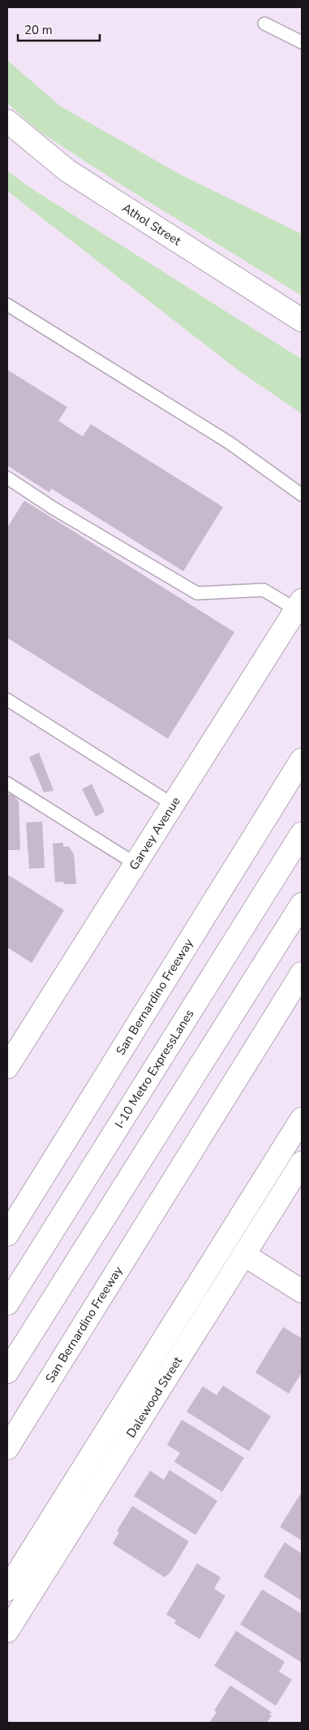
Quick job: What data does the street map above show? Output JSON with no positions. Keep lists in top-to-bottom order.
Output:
{
  "streets": {
    "main road": [
      "Athol Street",
      "Garvey Avenue",
      "San Bernardino Freeway",
      "I-10 Metro ExpressLanes",
      "Dalewood Street"
    ]
  },
  "scale_bar": "20 m"
}
